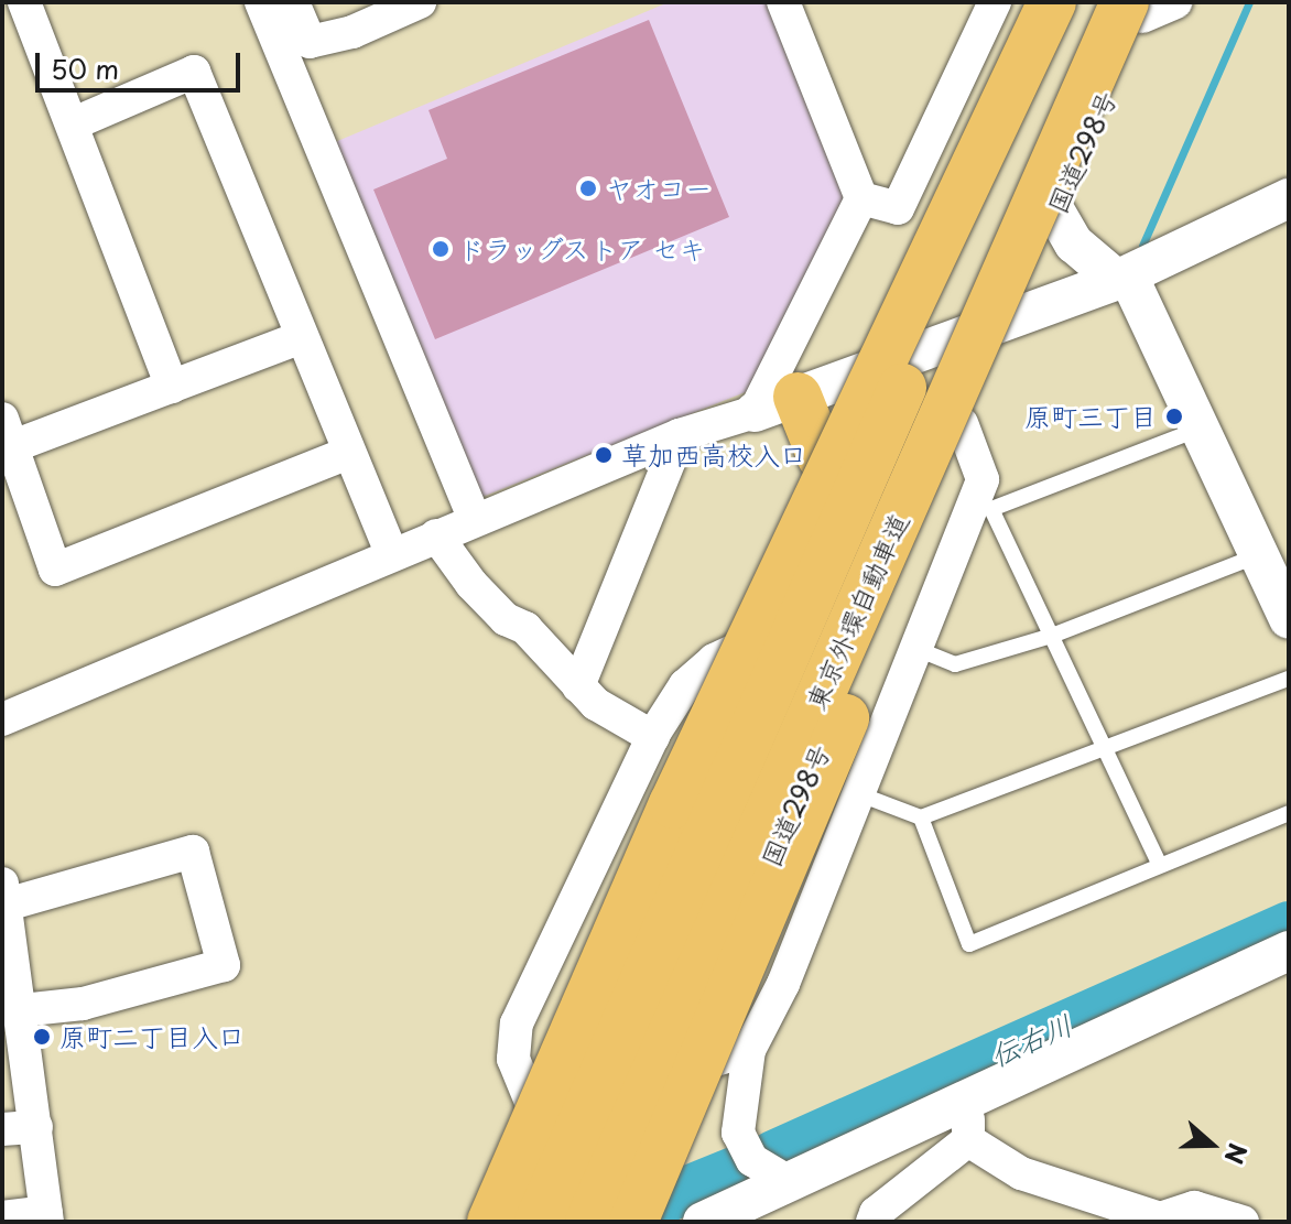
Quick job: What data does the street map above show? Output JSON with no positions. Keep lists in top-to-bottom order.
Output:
{
  "streets": {
    "highway": ["国道298号", "東京外環自動車道"]
  },
  "crossings": [
    ["国道298号", "東京外環自動車道"]
  ],
  "water": ["伝右川"],
  "places": [
    "ヤオコー",
    "ドラッグストア セキ",
    "原町三丁目",
    "草加西高校入口",
    "原町二丁目入口"
  ],
  "scale_bar": "50 m",
  "north": "right"
}
